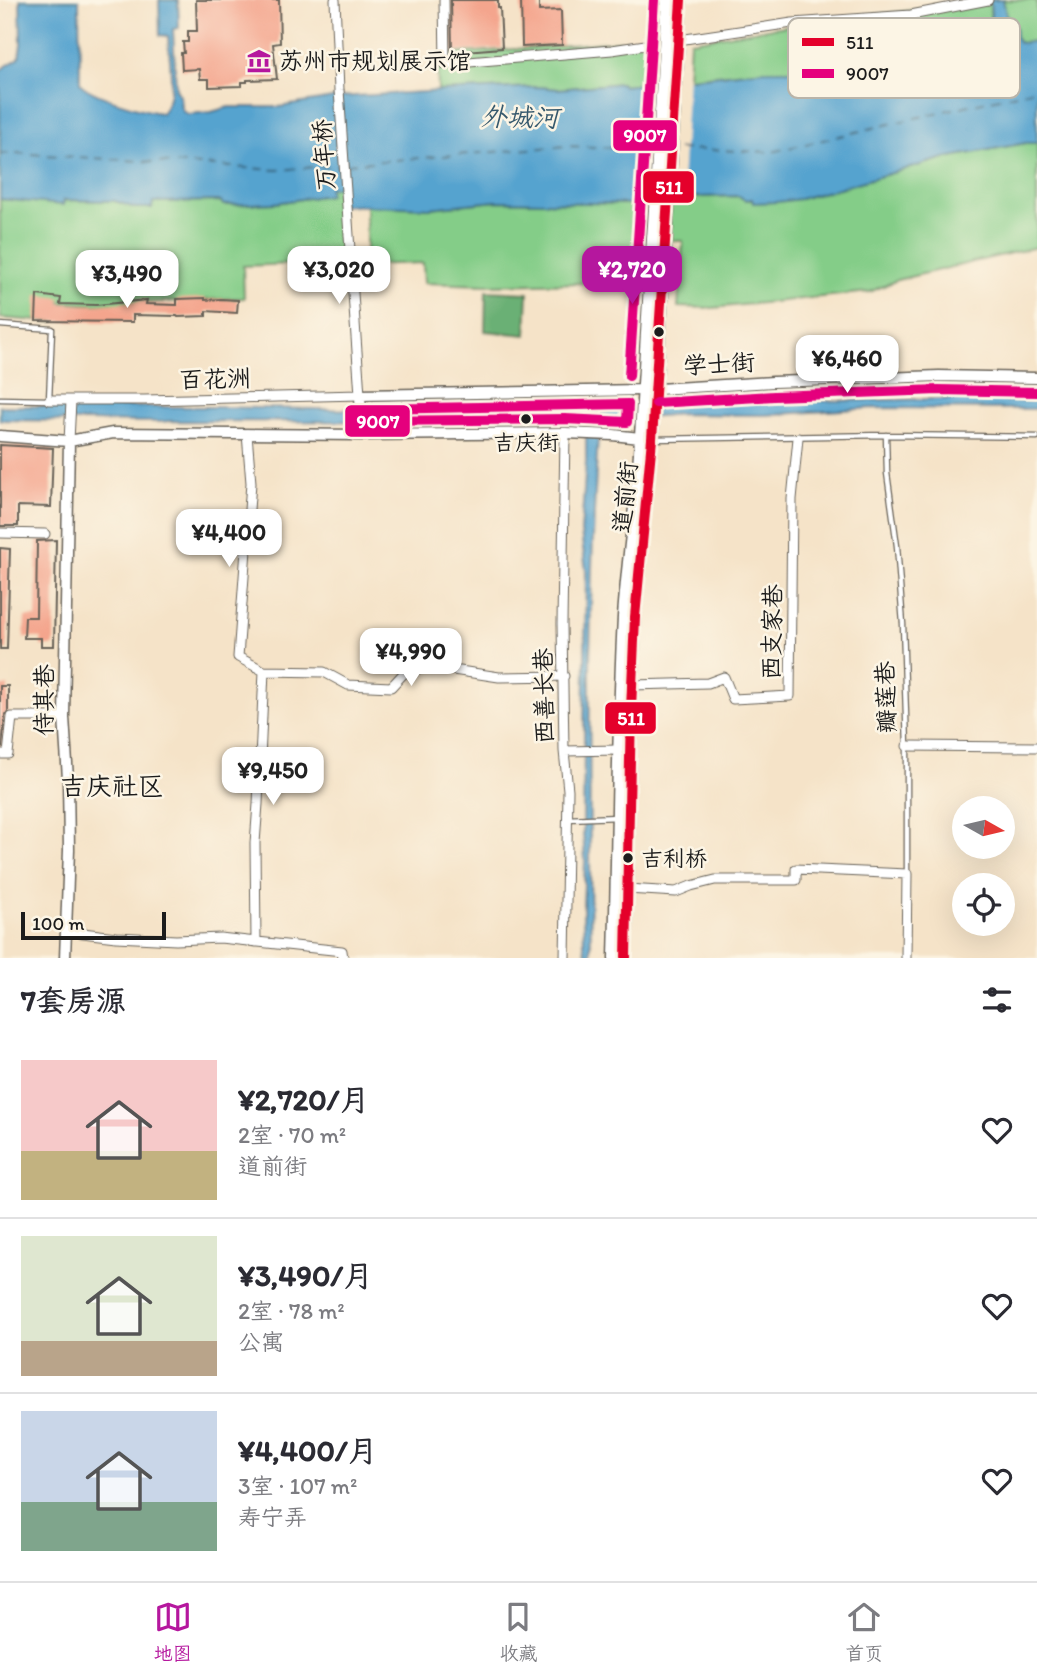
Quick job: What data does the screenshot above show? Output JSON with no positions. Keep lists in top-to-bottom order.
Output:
{
  "streets": {
    "main road": ["道前街"],
    "street": [
      "万年桥",
      "学士街",
      "百花洲",
      "西支家巷",
      "西善长巷",
      "瓣莲巷",
      "侍其巷"
    ]
  },
  "crossings": [
    ["万年桥", "学士街"],
    ["万年桥", "百花洲"],
    ["学士街", "百花洲"],
    ["学士街", "道前街"],
    ["道前街", "西支家巷"]
  ],
  "districts": ["吉庆社区"],
  "water": ["外城河"],
  "places": {
    "museum": ["苏州市规划展示馆"],
    "other": ["吉庆街", "吉利桥"]
  },
  "lines": ["transit line 511", "transit line 9007"],
  "legend": ["511", "9007"],
  "scale_bar": "100 m",
  "north": "right",
  "page": {
    "price": [
      "¥3,020",
      "¥2,720",
      "¥3,490",
      "¥6,460",
      "¥4,400",
      "¥4,990",
      "¥9,450"
    ],
    "scale": "100 m",
    "heading": "7套房源",
    "list": [
      {
        "name": "¥2,720/月",
        "note": "2室 · 70 m² · 道前街"
      },
      {
        "name": "¥3,490/月",
        "note": "2室 · 78 m² · 公寓"
      },
      {
        "name": "¥4,400/月",
        "note": "3室 · 107 m² · 寿宁弄"
      }
    ],
    "tabs": ["地图", "收藏", "首页"]
  }
}
